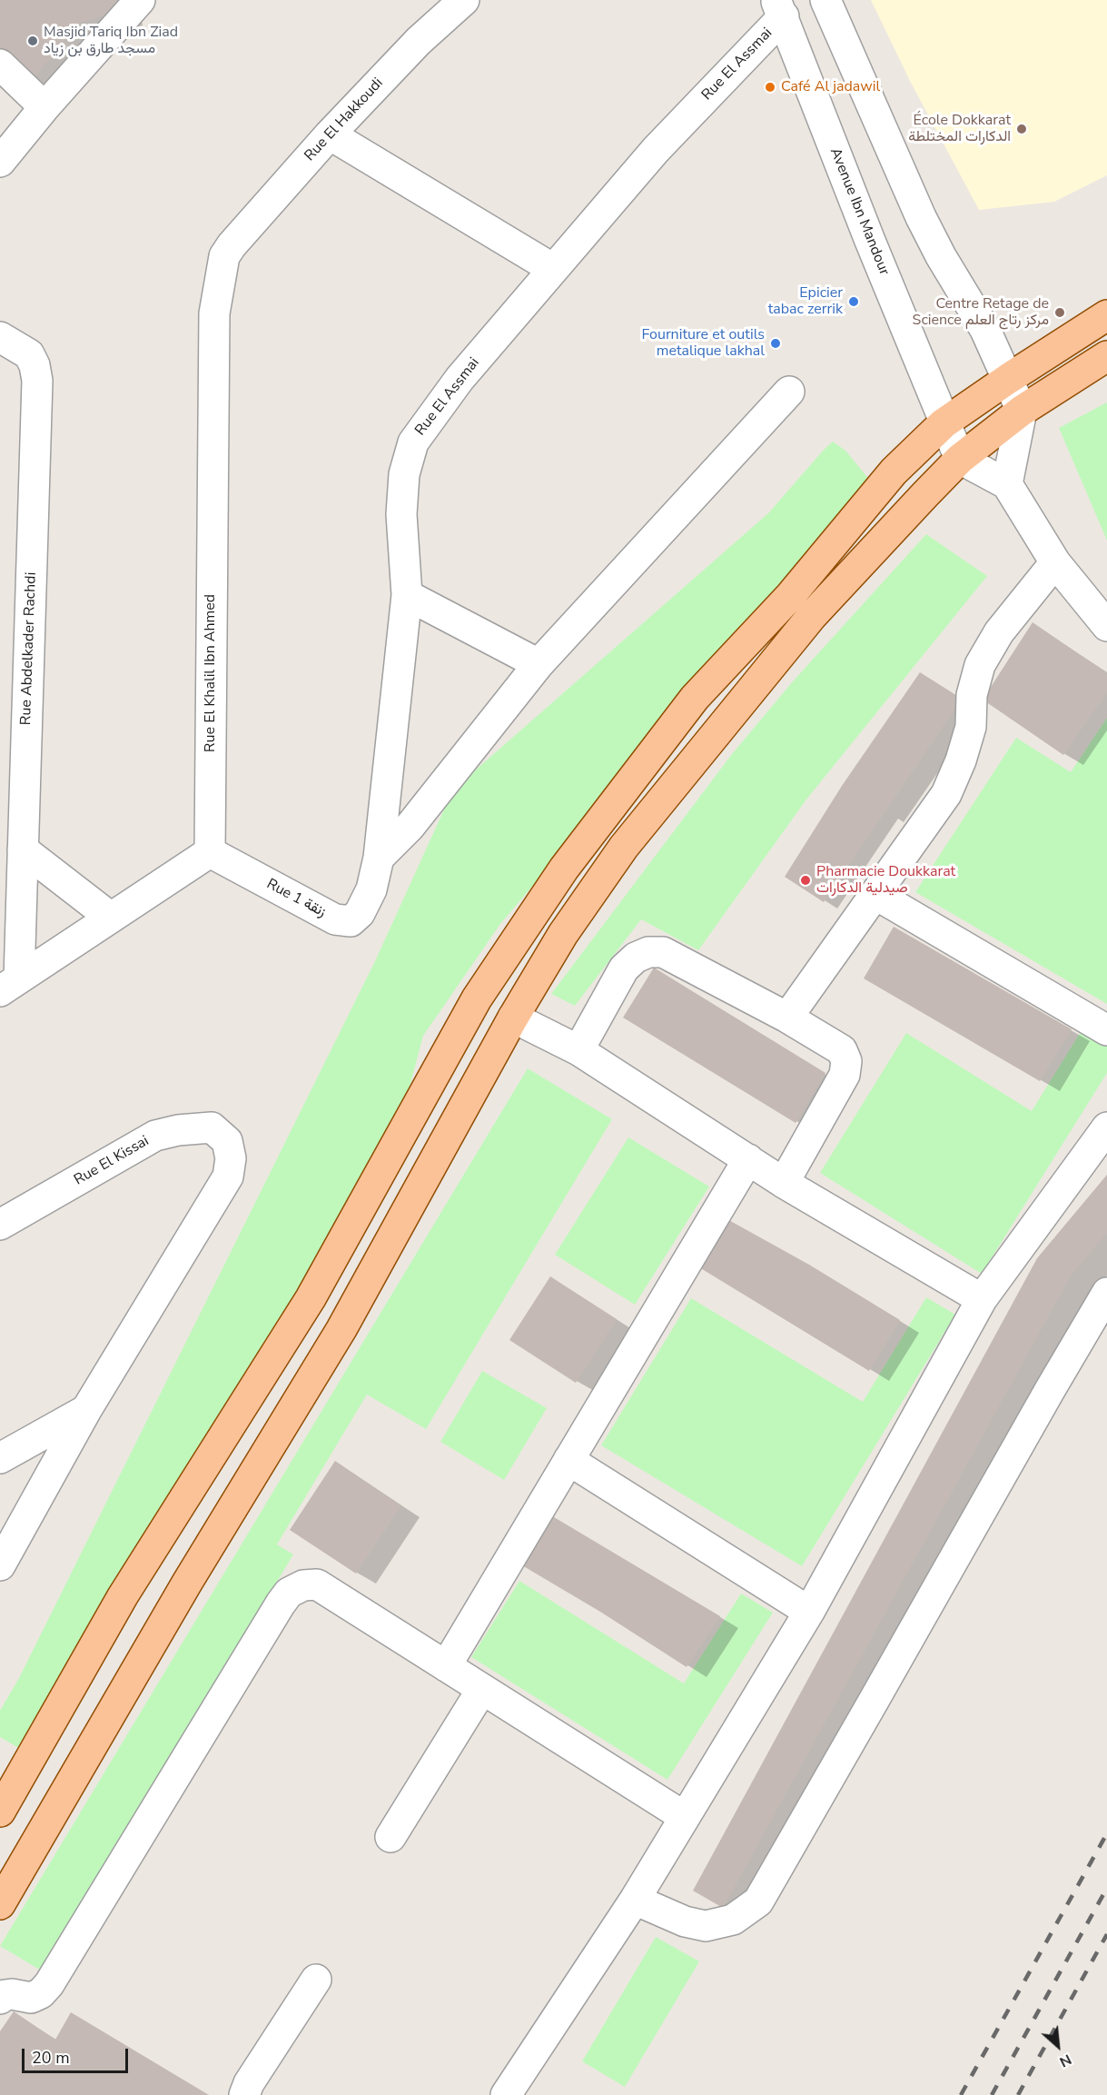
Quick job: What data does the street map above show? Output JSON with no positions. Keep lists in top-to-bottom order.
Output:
{
  "streets": {
    "street": [
      "Rue El Assmai",
      "Rue El Hakkoudi",
      "Avenue Ibn Mandour",
      "Rue Abdelkader Rachdi",
      "Rue El Khalil Ibn Ahmed",
      "Rue 1 زنقة",
      "Rue El Kissai"
    ]
  },
  "crossings": [
    ["Rue El Assmai", "Avenue Ibn Mandour"],
    ["Rue El Assmai", "Rue 1 زنقة"],
    ["Rue El Hakkoudi", "Rue El Khalil Ibn Ahmed"],
    ["Rue El Khalil Ibn Ahmed", "Rue 1 زنقة"]
  ],
  "places": [
    "Masjid Tariq Ibn Ziad مسجد طارق بن زياد",
    "Café Al jadawil",
    "École Dokkarat الدكارات المختلطة",
    "Epicier tabac zerrik",
    "Centre Retage de Science مركز رتاج العلم",
    "Fourniture et outils metalique lakhal",
    "Pharmacie Doukkarat صيدلية الدكارات"
  ],
  "scale_bar": "20 m",
  "north": "bottom right"
}
